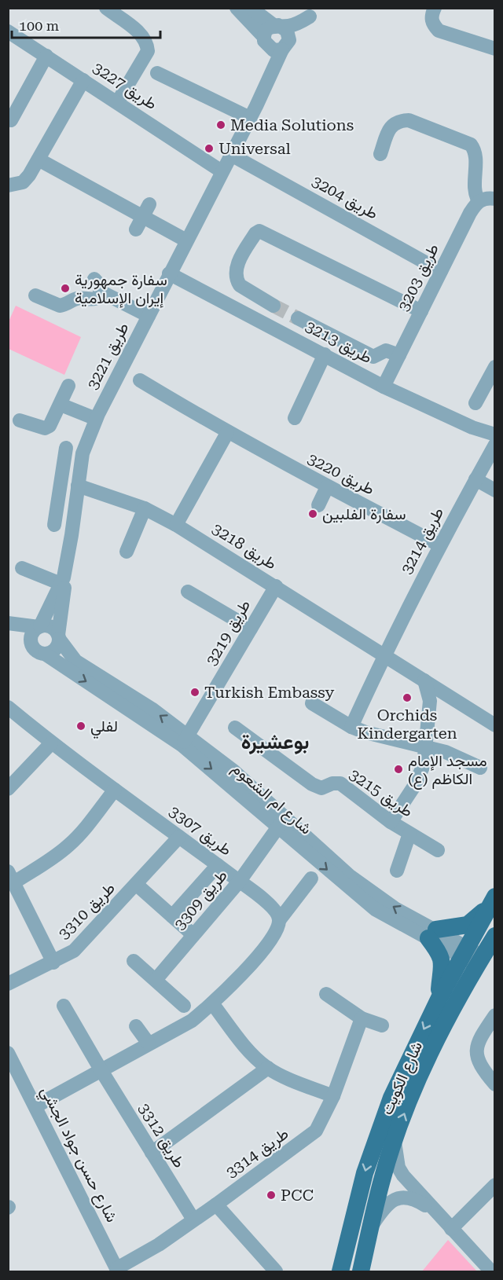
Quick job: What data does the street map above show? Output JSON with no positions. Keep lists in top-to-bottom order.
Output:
{
  "streets": {
    "main road": ["شارع الكويت"],
    "street": [
      "طريق 3227",
      "طريق 3204",
      "طريق 3203",
      "طريق 3213",
      "طريق 3221",
      "طريق 3220",
      "طريق 3214",
      "طريق 3218",
      "طريق 3219",
      "طريق 3215",
      "شارع ام الشعوم",
      "طريق 3307",
      "طريق 3309",
      "طريق 3310",
      "طريق 3312",
      "طريق 3314",
      "شارع حسن جواد الجشي"
    ]
  },
  "crossings": [
    ["طريق 3227", "طريق 3221"],
    ["طريق 3204", "طريق 3203"],
    ["طريق 3204", "طريق 3221"],
    ["طريق 3203", "طريق 3213"],
    ["طريق 3213", "طريق 3221"],
    ["طريق 3221", "طريق 3218"],
    ["طريق 3221", "شارع ام الشعوم"],
    ["طريق 3220", "طريق 3214"],
    ["طريق 3214", "طريق 3218"],
    ["طريق 3218", "طريق 3219"],
    ["طريق 3219", "شارع ام الشعوم"],
    ["شارع ام الشعوم", "طريق 3309"],
    ["شارع ام الشعوم", "شارع الكويت"],
    ["طريق 3307", "طريق 3309"],
    ["طريق 3307", "طريق 3310"],
    ["طريق 3309", "طريق 3310"],
    ["طريق 3312", "طريق 3314"],
    ["طريق 3314", "شارع حسن جواد الجشي"]
  ],
  "districts": ["بوعشيرة"],
  "places": [
    "Media Solutions",
    "Universal",
    "سفارة جمهورية إيران الإسلامية",
    "سفارة الفلبين",
    "Turkish Embassy",
    "Orchids Kindergarten",
    "لفلي",
    "مسجد الإمام الكاظم (ع)",
    "PCC"
  ],
  "scale_bar": "100 m"
}
